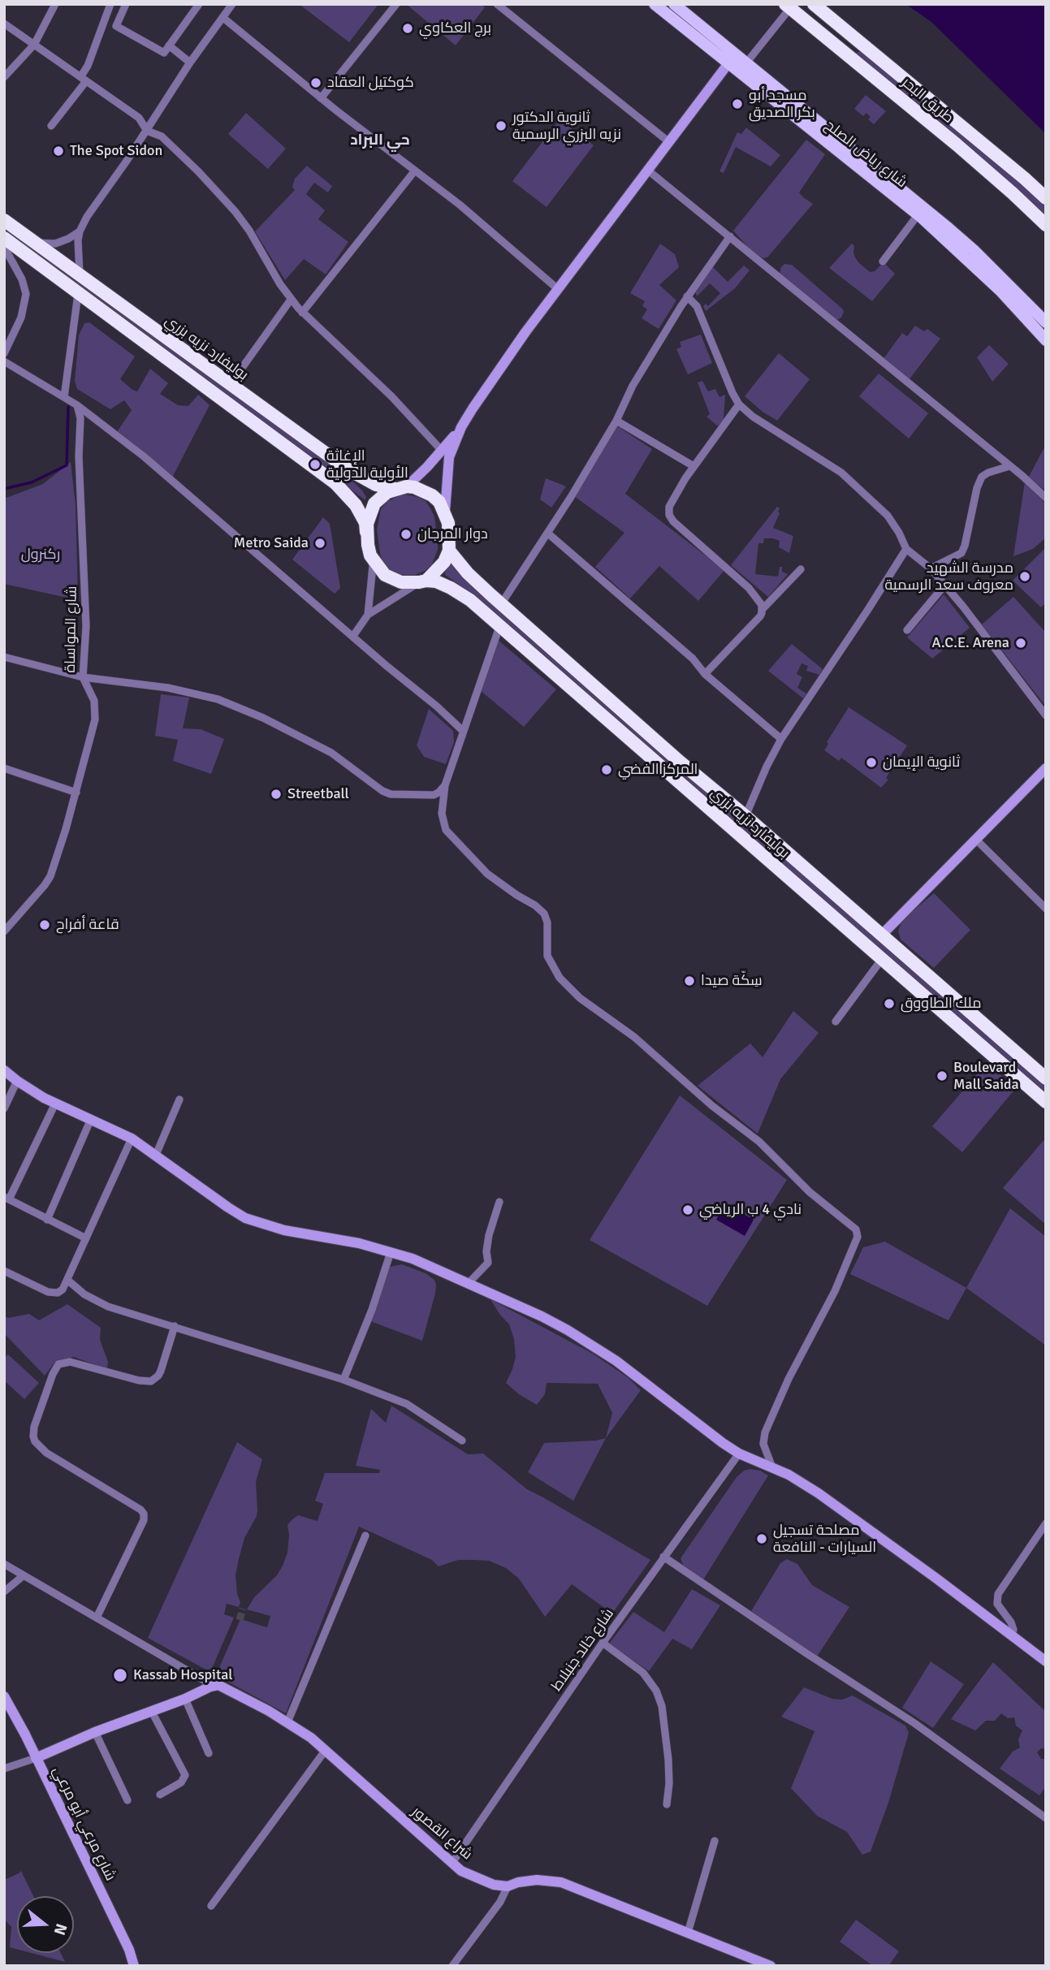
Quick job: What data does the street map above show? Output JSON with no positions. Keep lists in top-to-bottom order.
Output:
{
  "streets": {
    "highway": ["طريق البحر", "بوليفارد نزيه بزري"],
    "main road": ["شارع رياض الصلح"],
    "street": [
      "شارع المواساة",
      "شارع خالد جنبلاط",
      "شارع مرعي أبو مرعي",
      "شراع القصور"
    ]
  },
  "crossings": [
    ["شارع خالد جنبلاط", "شراع القصور"]
  ],
  "districts": ["حي البراد"],
  "parks": ["ركنرول"],
  "places": [
    "برج العكاوي",
    "كوكتيل العقاد",
    "مسجد أبو بكر الصديق",
    "ثانوية الدكتور نزيه البزري الرسمية",
    "The Spot Sidon",
    "الإغاثة الأولية الدولية",
    "دوار المرجان",
    "Metro Saida",
    "مدرسة الشهيد معروف سعد الرسمية",
    "A.C.E. Arena",
    "ثانوية الإيمان",
    "المركز الفضي",
    "Streetball",
    "قاعة أفراح",
    "سِكّة صيدا",
    "ملك الطاووق",
    "Boulevard Mall Saida",
    "نادي 4 ب الرياضي",
    "مصلحة تسجيل السيارات - النافعة",
    "Kassab Hospital"
  ],
  "north": "right"
}
